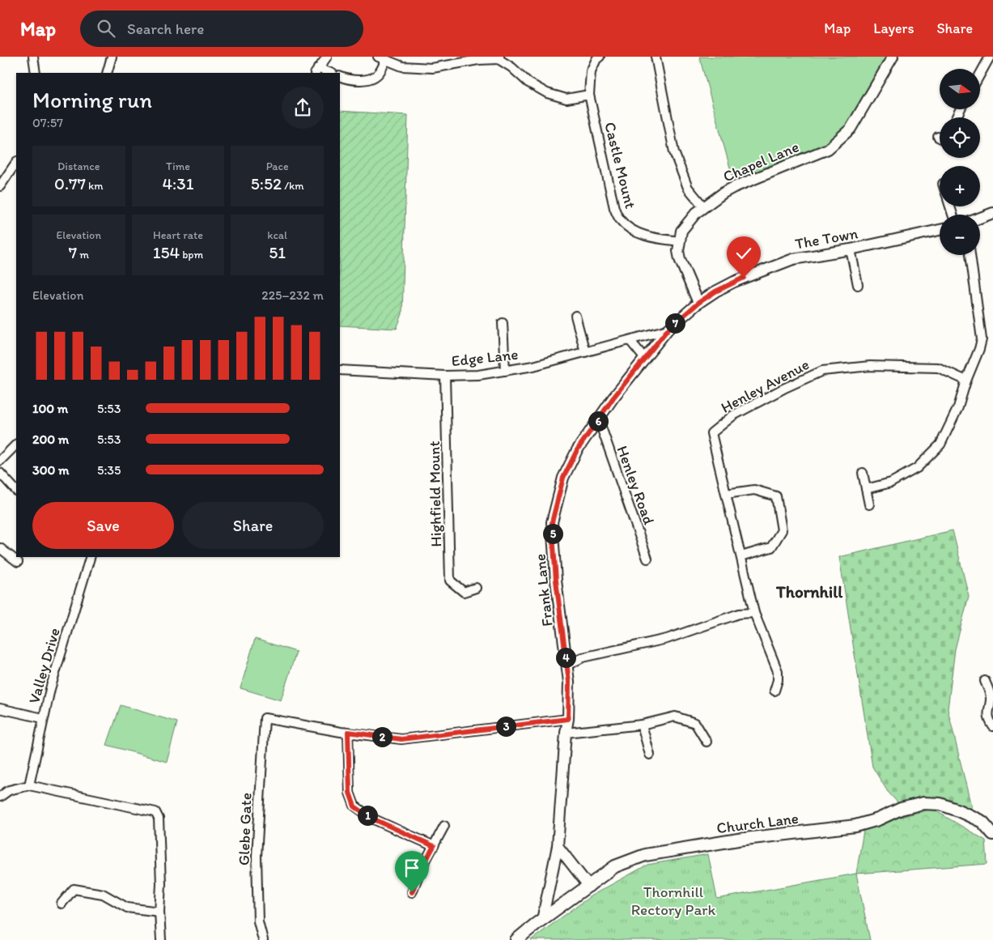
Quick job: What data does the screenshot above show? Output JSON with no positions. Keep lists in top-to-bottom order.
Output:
{
  "streets": {
    "main road": ["Church Lane"],
    "street": [
      "Chapel Lane",
      "Castle Mount",
      "The Town",
      "Edge Lane",
      "Henley Avenue",
      "Henley Road",
      "Highfield Mount",
      "Frank Lane",
      "Valley Drive",
      "Glebe Gate"
    ]
  },
  "crossings": [
    ["Chapel Lane", "Castle Mount"],
    ["Chapel Lane", "Frank Lane"],
    ["The Town", "Frank Lane"],
    ["Edge Lane", "Highfield Mount"],
    ["Edge Lane", "Frank Lane"],
    ["Henley Road", "Frank Lane"],
    ["Frank Lane", "Church Lane"]
  ],
  "districts": ["Thornhill"],
  "parks": ["Thornhill Rectory Park"],
  "north": "right",
  "page": {
    "header": "Map",
    "search": "Search here",
    "nav": ["Map", "Layers", "Share"],
    "map_buttons": ["+", "−"],
    "heading": ["Morning run", "07:57"],
    "stats": [
      ["Distance", "0.77 km"],
      ["Time", "4:31"],
      ["Pace", "5:52 /km"],
      ["Elevation", "7 m"],
      ["Heart rate", "154 bpm"],
      ["kcal", "51"]
    ],
    "chart": ["Elevation", "225–232 m"],
    "pins": [
      "7",
      "6",
      "5",
      "4",
      "3",
      "2",
      "1"
    ],
    "list": [
      {
        "name": "100 m",
        "note": "5:53"
      },
      {
        "name": "200 m",
        "note": "5:53"
      },
      {
        "name": "300 m",
        "note": "5:35"
      }
    ],
    "buttons": ["Save", "Share"]
  }
}
